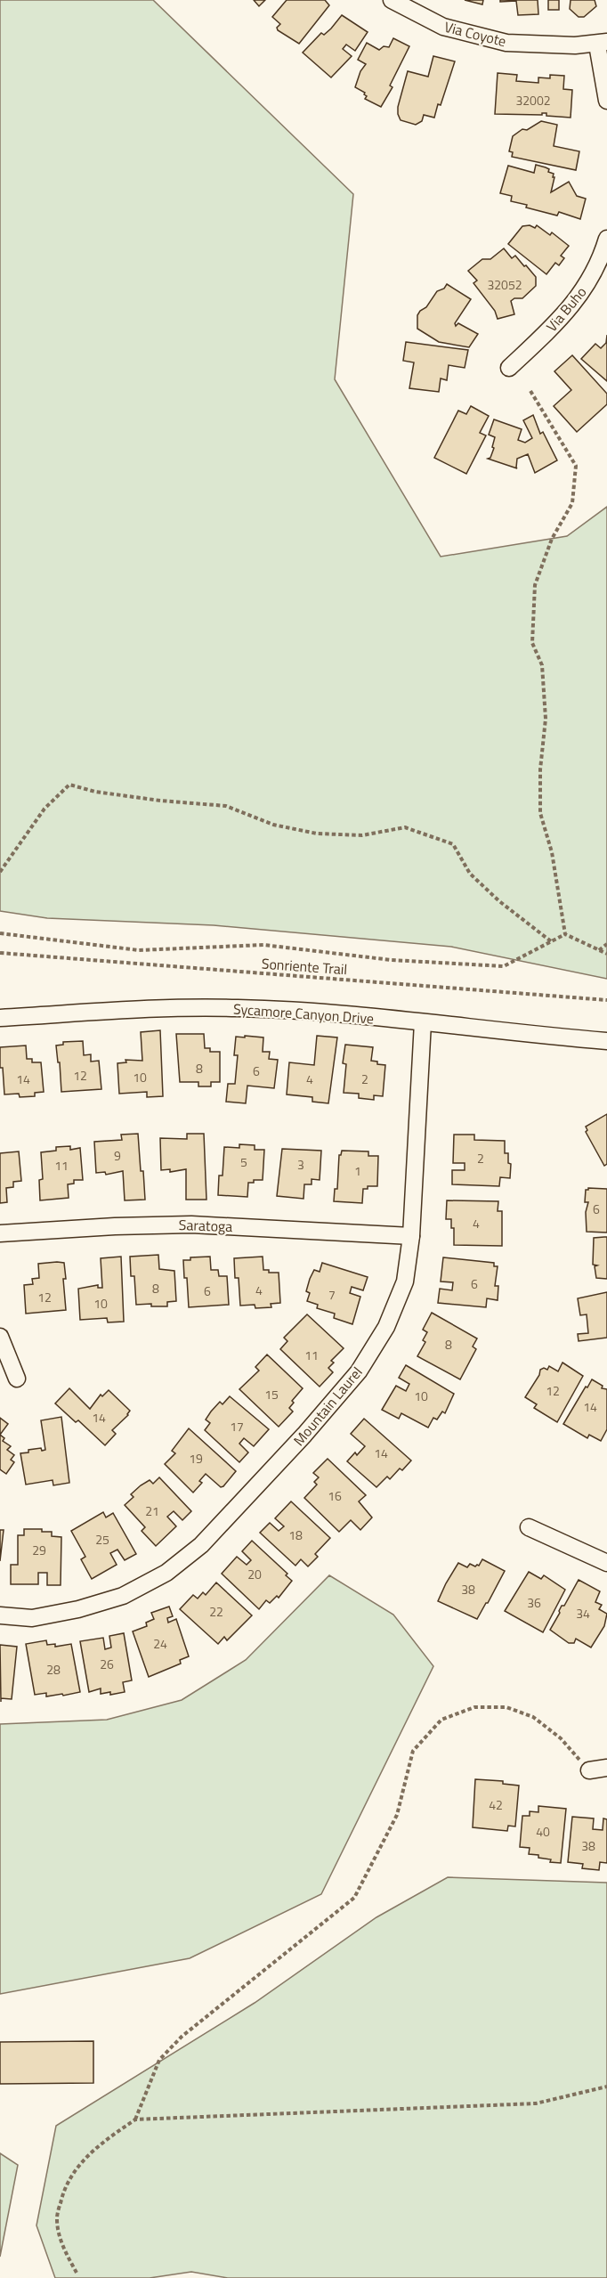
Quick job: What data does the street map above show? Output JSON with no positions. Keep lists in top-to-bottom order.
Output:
{
  "streets": {
    "street": [
      "Via Coyote",
      "Via Buho",
      "Sycamore Canyon Drive",
      "Saratoga",
      "Mountain Laurel"
    ],
    "path": ["Sonriente Trail"]
  },
  "crossings": [
    ["Sycamore Canyon Drive", "Mountain Laurel"],
    ["Saratoga", "Mountain Laurel"]
  ],
  "house_numbers": [
    "32002",
    "32052",
    "8",
    "6",
    "12",
    "10",
    "14",
    "4",
    "2",
    "9",
    "2",
    "5",
    "3",
    "11",
    "1",
    "6",
    "4",
    "6",
    "8",
    "4",
    "6",
    "7",
    "12",
    "10",
    "8",
    "11",
    "12",
    "15",
    "10",
    "14",
    "14",
    "17",
    "14",
    "19",
    "16",
    "21",
    "18",
    "25",
    "29",
    "20",
    "38",
    "36",
    "22",
    "34",
    "24",
    "26",
    "28",
    "42",
    "40",
    "38"
  ]
}
